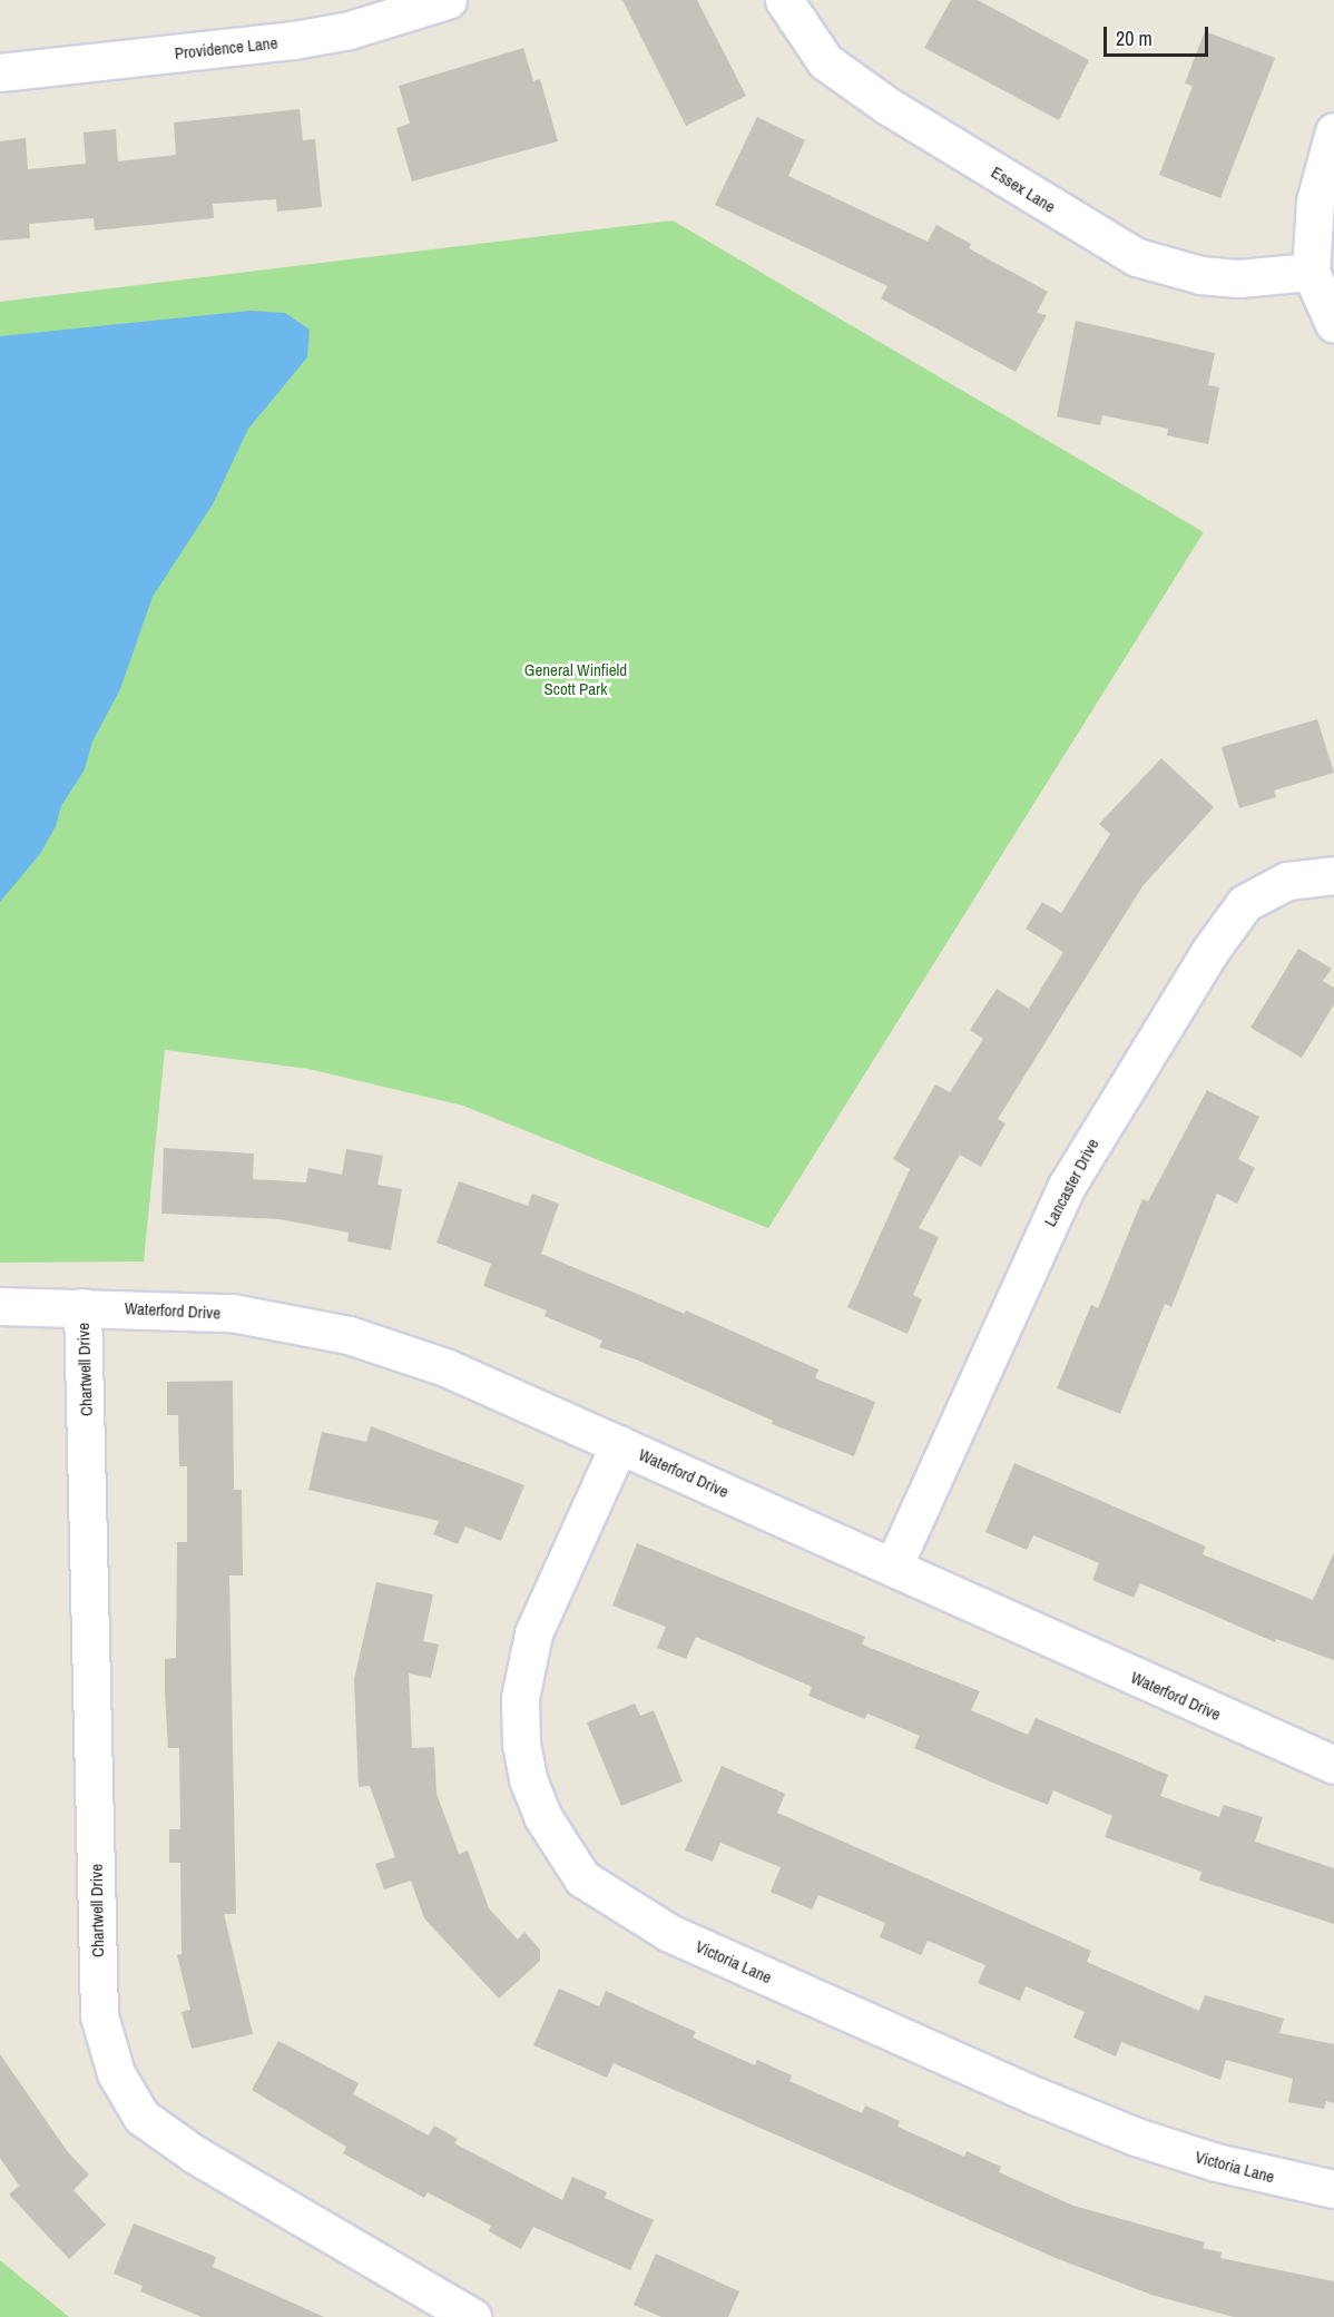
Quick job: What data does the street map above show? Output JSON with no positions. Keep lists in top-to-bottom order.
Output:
{
  "streets": {
    "street": [
      "Providence Lane",
      "Essex Lane",
      "Lancaster Drive",
      "Waterford Drive",
      "Chartwell Drive",
      "Victoria Lane"
    ]
  },
  "crossings": [
    ["Lancaster Drive", "Waterford Drive"],
    ["Waterford Drive", "Chartwell Drive"],
    ["Waterford Drive", "Victoria Lane"]
  ],
  "parks": ["General Winfield Scott Park"],
  "scale_bar": "20 m"
}
